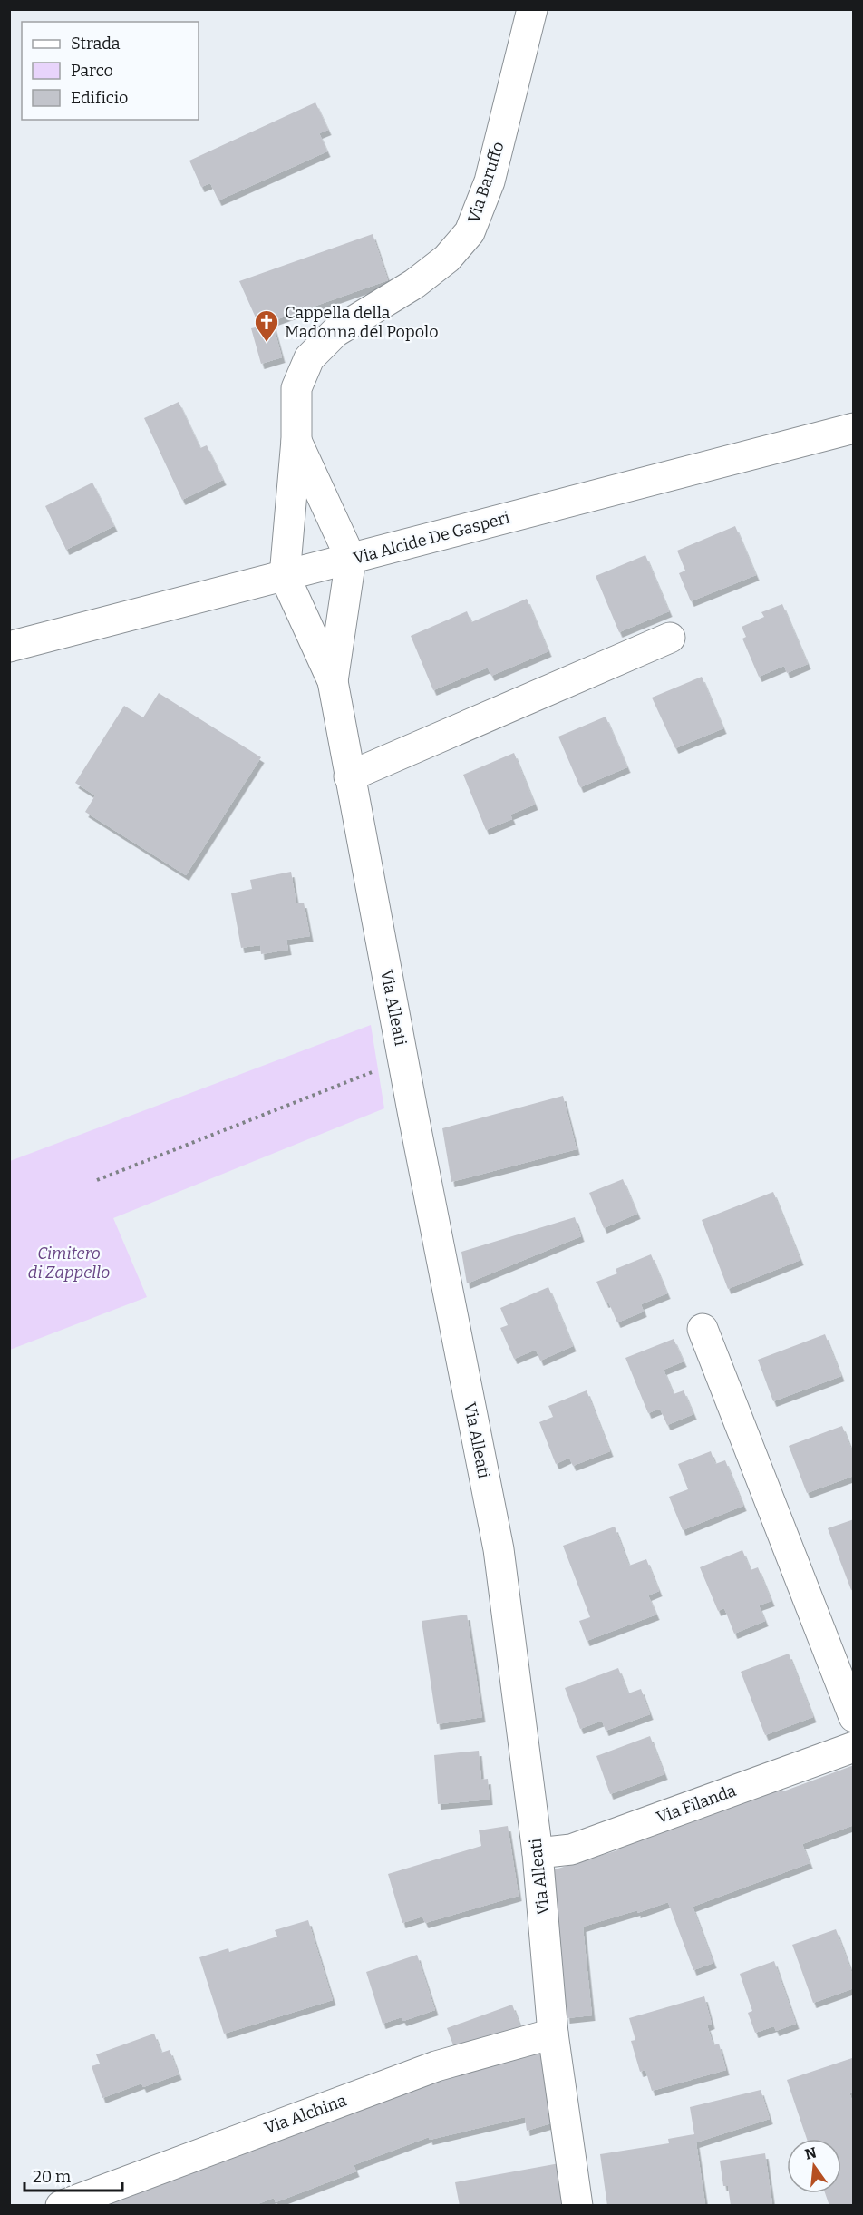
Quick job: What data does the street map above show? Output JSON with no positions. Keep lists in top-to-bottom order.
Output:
{
  "streets": {
    "street": [
      "Via Baruffo",
      "Via Alcide De Gasperi",
      "Via Alleati",
      "Via Filanda",
      "Via Alchina"
    ]
  },
  "crossings": [
    ["Via Baruffo", "Via Alcide De Gasperi"],
    ["Via Baruffo", "Via Alleati"],
    ["Via Alcide De Gasperi", "Via Alleati"],
    ["Via Alleati", "Via Filanda"],
    ["Via Alleati", "Via Alchina"]
  ],
  "parks": ["Cimitero di Zappello"],
  "places": {
    "church": ["Cappella della Madonna del Popolo"]
  },
  "legend": ["Strada", "Parco", "Edificio"],
  "scale_bar": "20 m",
  "north": "top"
}
